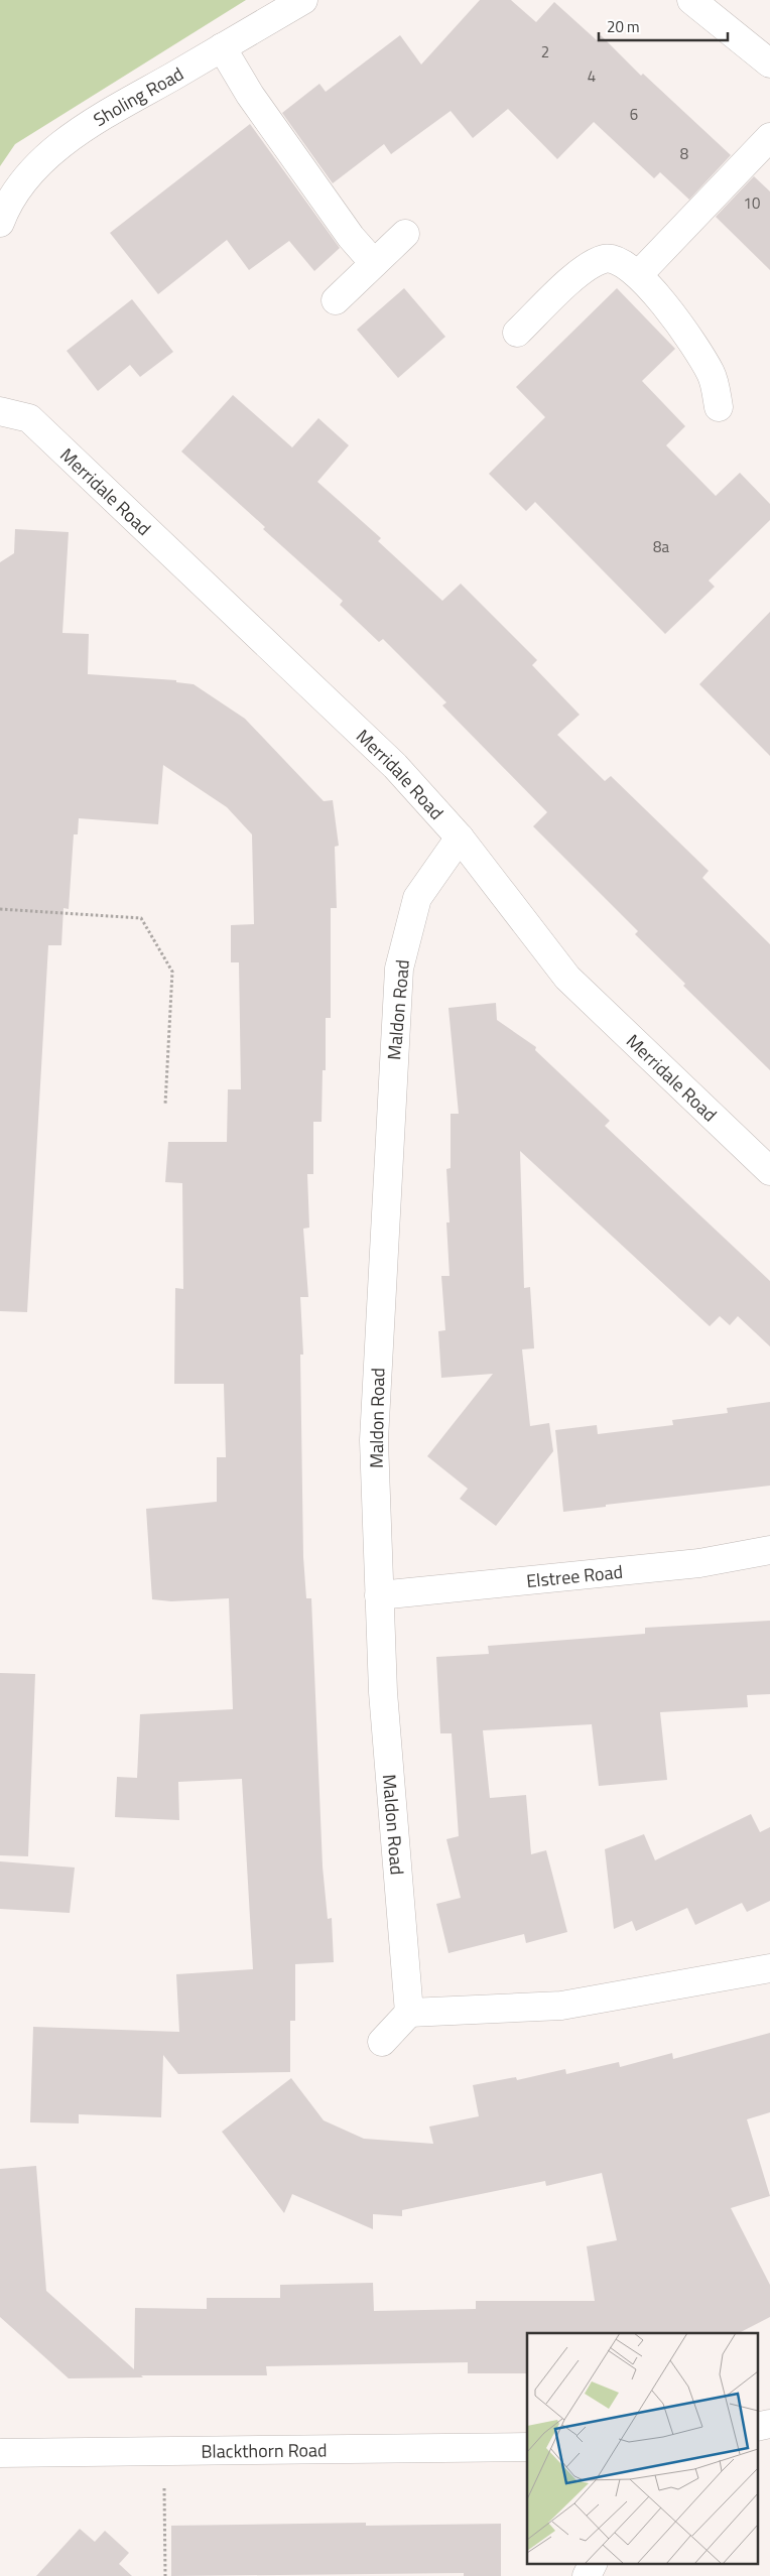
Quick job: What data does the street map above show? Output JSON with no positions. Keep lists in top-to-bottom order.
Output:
{
  "streets": {
    "street": [
      "Sholing Road",
      "Merridale Road",
      "Maldon Road",
      "Elstree Road",
      "Blackthorn Road"
    ]
  },
  "crossings": [
    ["Merridale Road", "Maldon Road"],
    ["Maldon Road", "Elstree Road"]
  ],
  "house_numbers": [
    "2",
    "4",
    "6",
    "8",
    "10",
    "8a"
  ],
  "scale_bar": "20 m"
}
